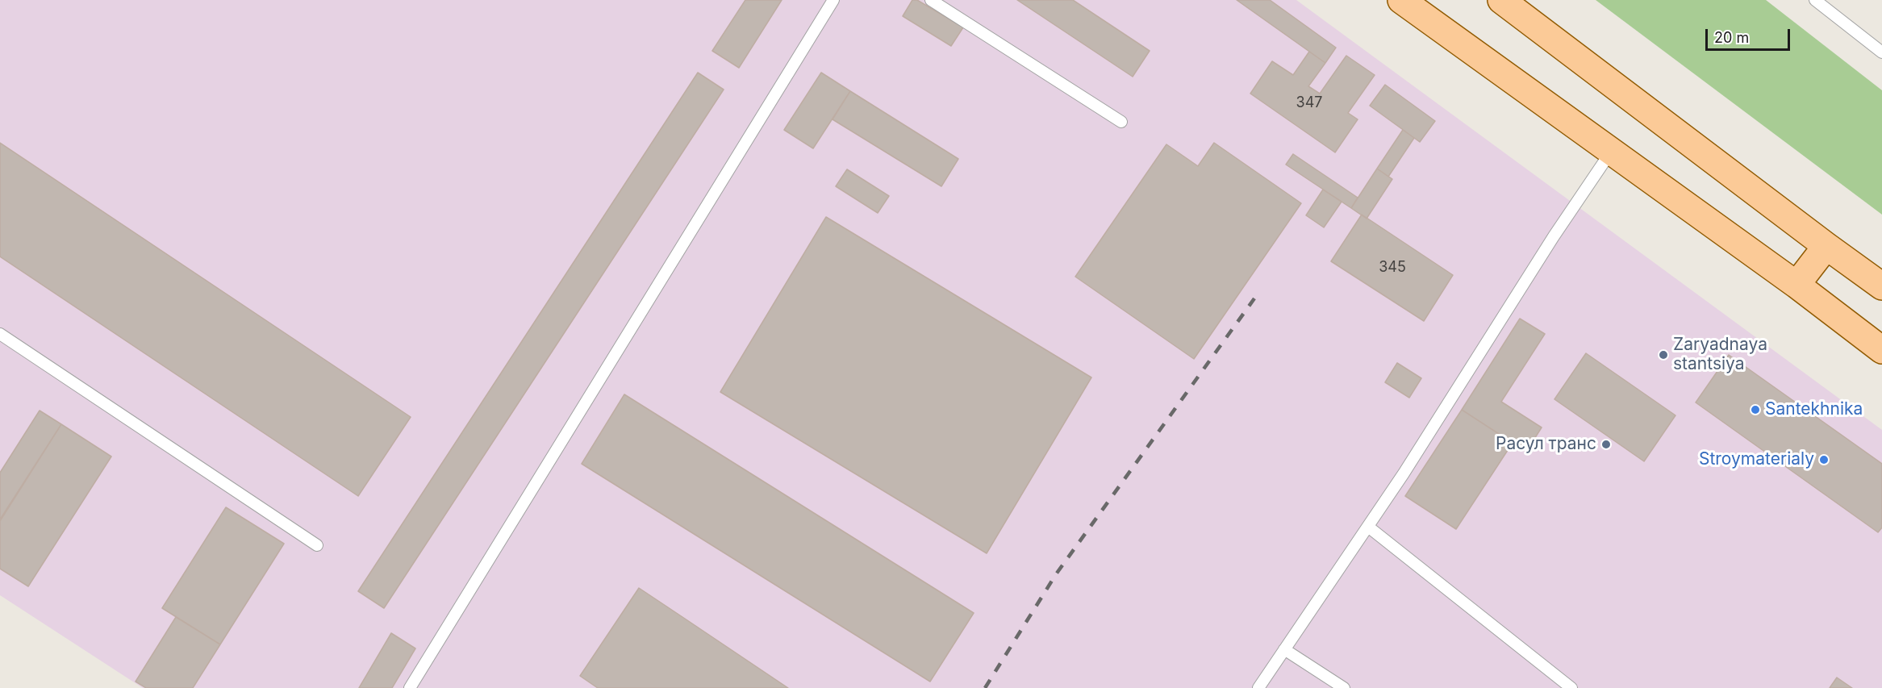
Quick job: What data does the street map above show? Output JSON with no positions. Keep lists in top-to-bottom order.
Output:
{
  "places": [
    "Zaryadnaya stantsiya",
    "Santekhnika",
    "Расул транс",
    "Stroymaterialy"
  ],
  "house_numbers": ["347", "345"],
  "scale_bar": "20 m"
}
